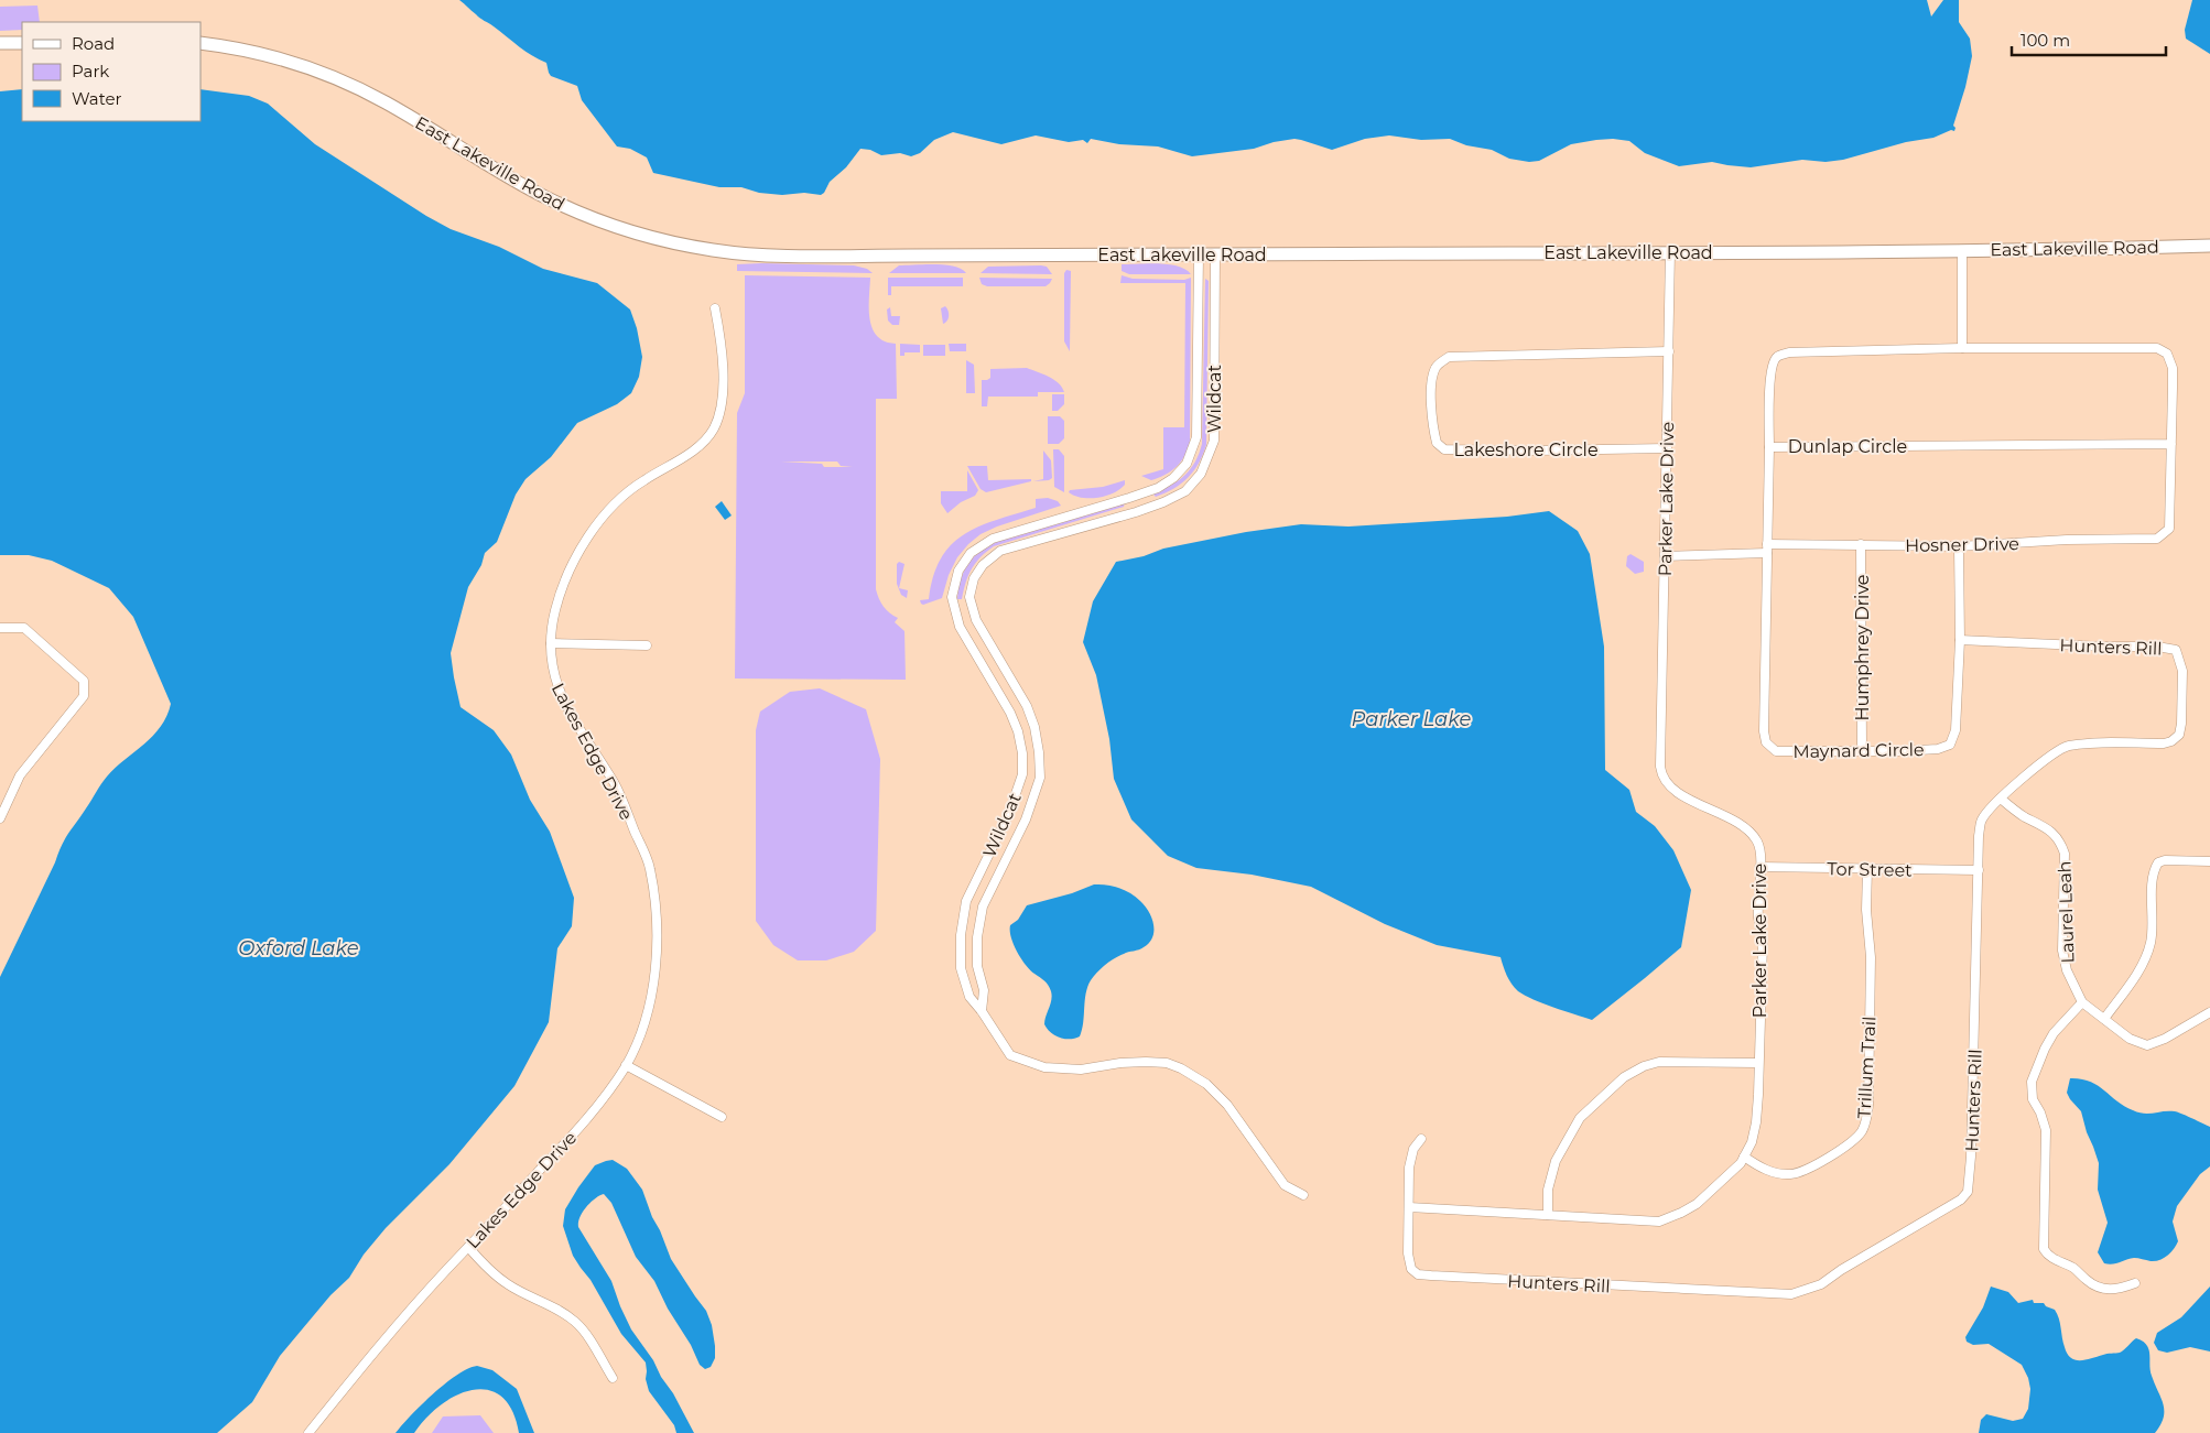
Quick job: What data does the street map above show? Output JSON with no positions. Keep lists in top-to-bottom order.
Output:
{
  "streets": {
    "main road": ["East Lakeville Road"],
    "street": [
      "Wildcat",
      "Dunlap Circle",
      "Lakeshore Circle",
      "Parker Lake Drive",
      "Hosner Drive",
      "Hunters Rill",
      "Humphrey Drive",
      "Maynard Circle",
      "Lakes Edge Drive",
      "Tor Street",
      "Laurel Leah",
      "Trillum Trail"
    ]
  },
  "crossings": [
    ["East Lakeville Road", "Wildcat"],
    ["East Lakeville Road", "Parker Lake Drive"],
    ["Dunlap Circle", "Hosner Drive"],
    ["Dunlap Circle", "Maynard Circle"],
    ["Lakeshore Circle", "Parker Lake Drive"],
    ["Parker Lake Drive", "Hosner Drive"],
    ["Parker Lake Drive", "Hunters Rill"],
    ["Parker Lake Drive", "Tor Street"],
    ["Parker Lake Drive", "Trillum Trail"],
    ["Hosner Drive", "Humphrey Drive"],
    ["Hosner Drive", "Maynard Circle"],
    ["Hunters Rill", "Maynard Circle"],
    ["Hunters Rill", "Tor Street"],
    ["Hunters Rill", "Laurel Leah"],
    ["Humphrey Drive", "Maynard Circle"],
    ["Tor Street", "Trillum Trail"]
  ],
  "water": ["Parker Lake", "Oxford Lake"],
  "legend": ["Road", "Park", "Water"],
  "scale_bar": "100 m"
}
